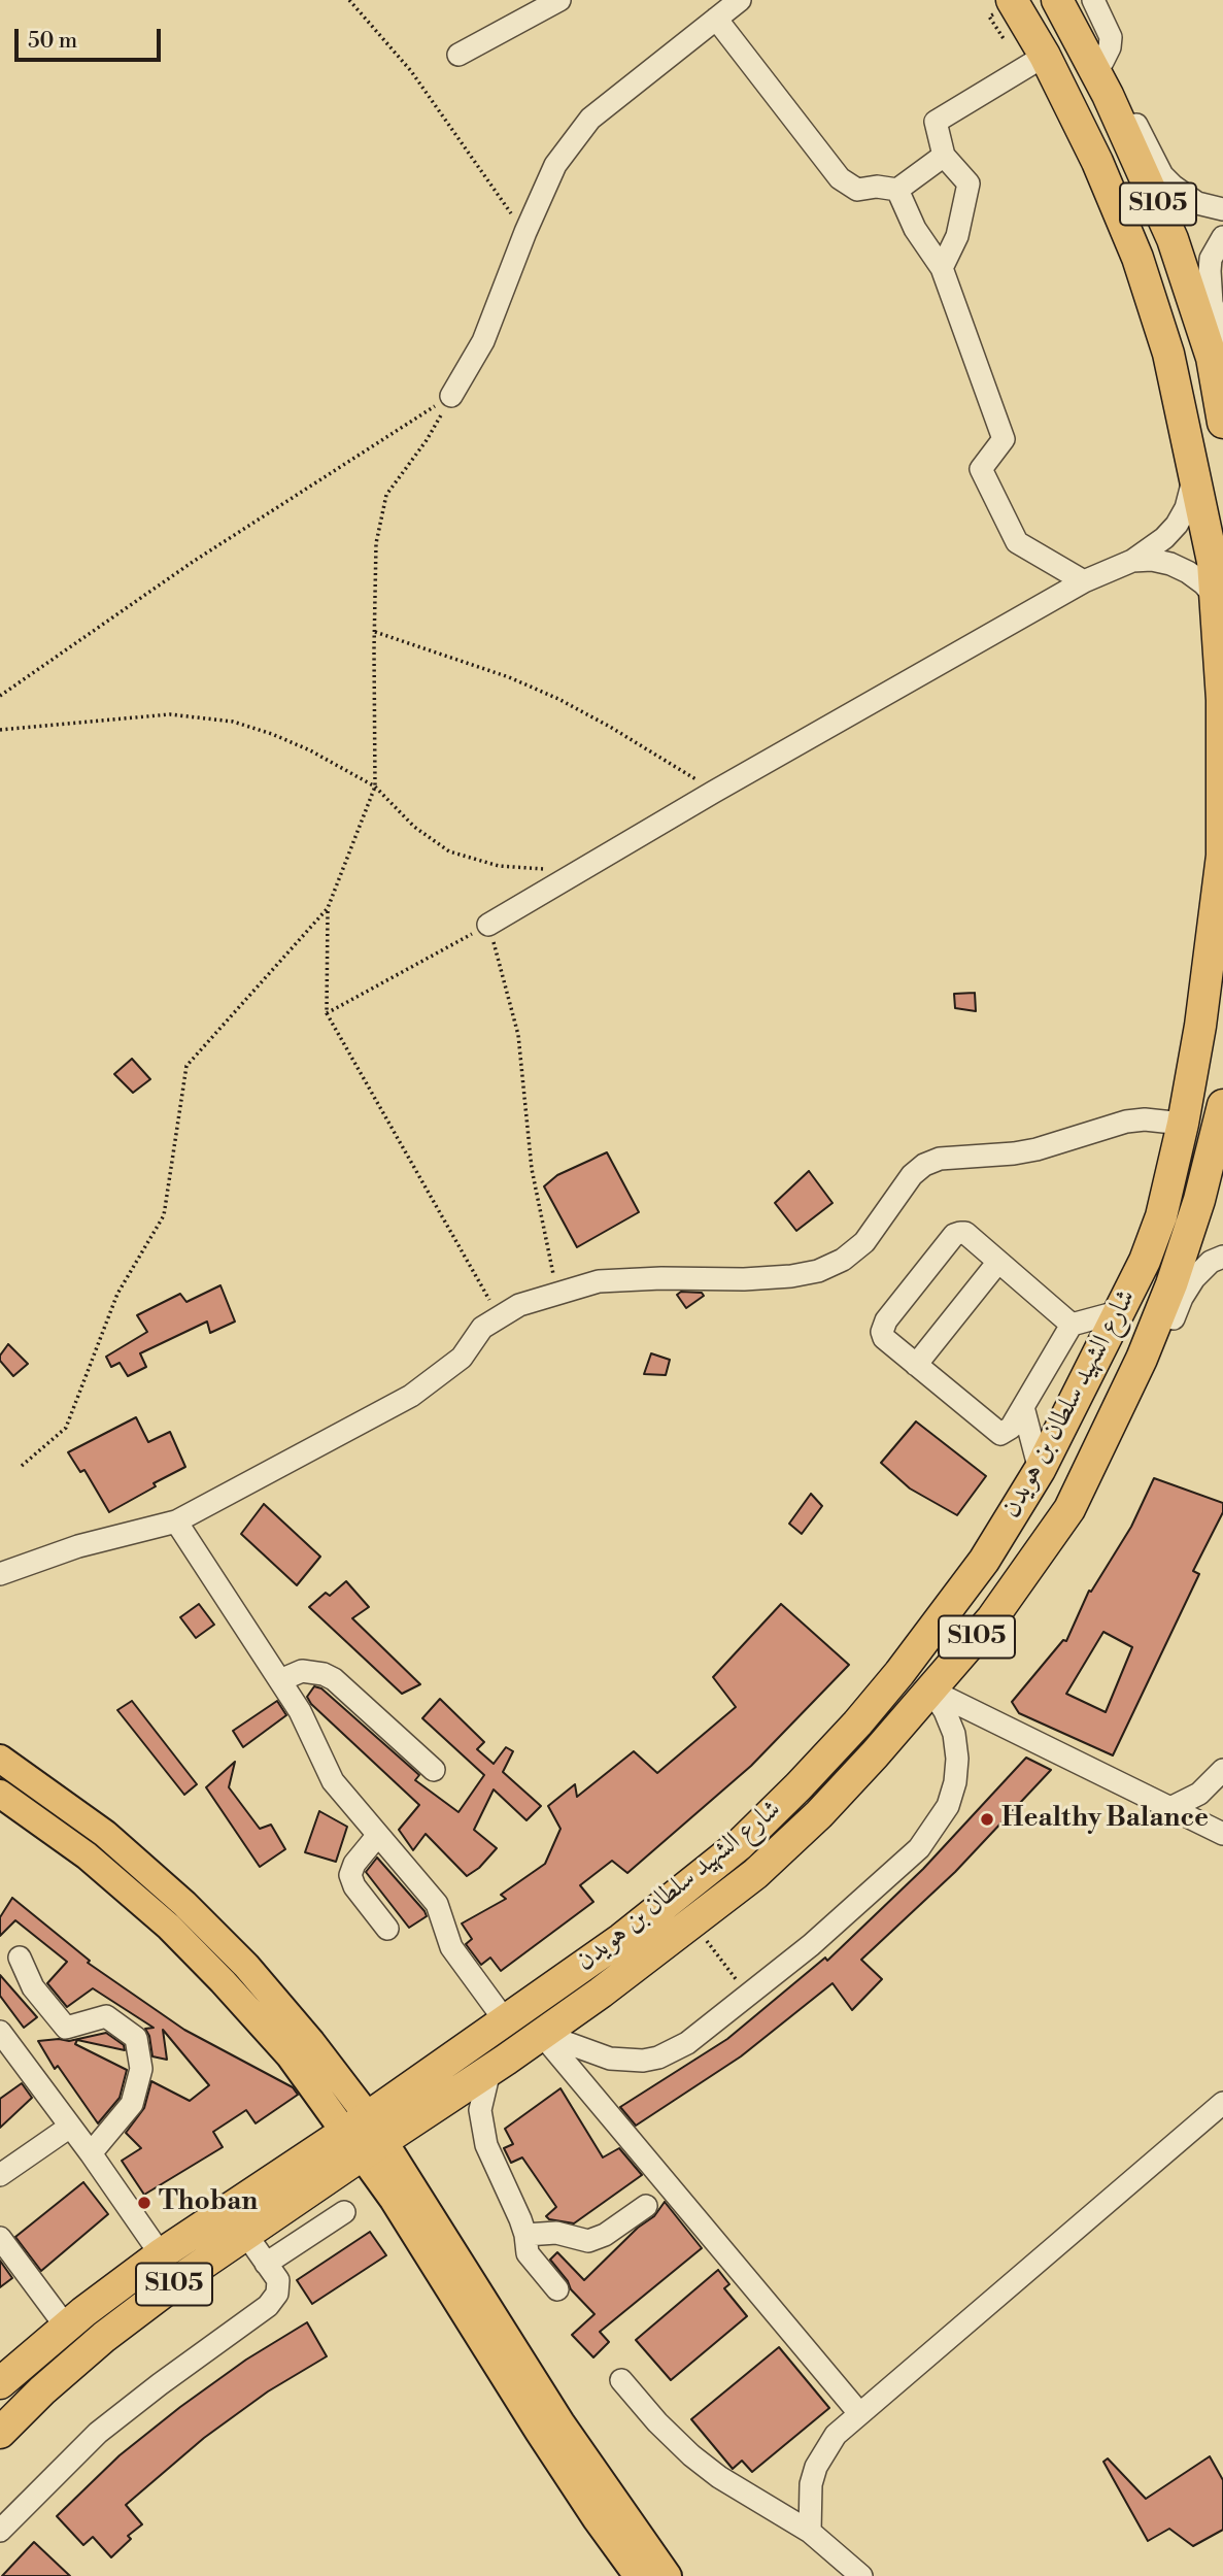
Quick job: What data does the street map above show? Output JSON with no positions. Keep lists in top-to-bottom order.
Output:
{
  "streets": {
    "highway": ["S105", "شارع الشهيد سلطان بن هويدن"]
  },
  "places": ["Healthy Balance", "Thoban"],
  "scale_bar": "50 m"
}
